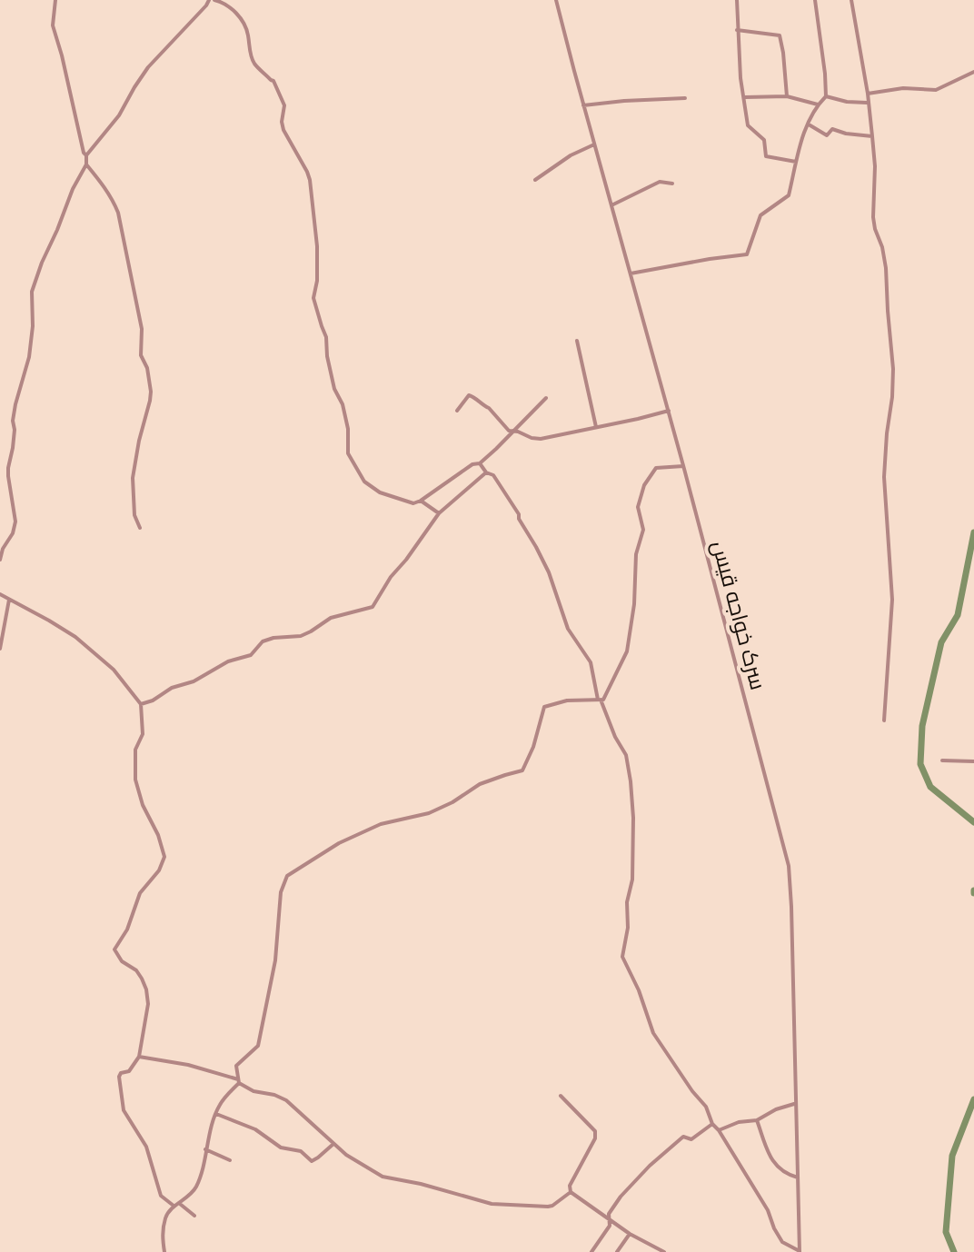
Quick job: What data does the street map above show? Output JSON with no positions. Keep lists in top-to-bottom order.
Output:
{
  "streets": {
    "street": ["سرک خواجه قیس"]
  }
}
